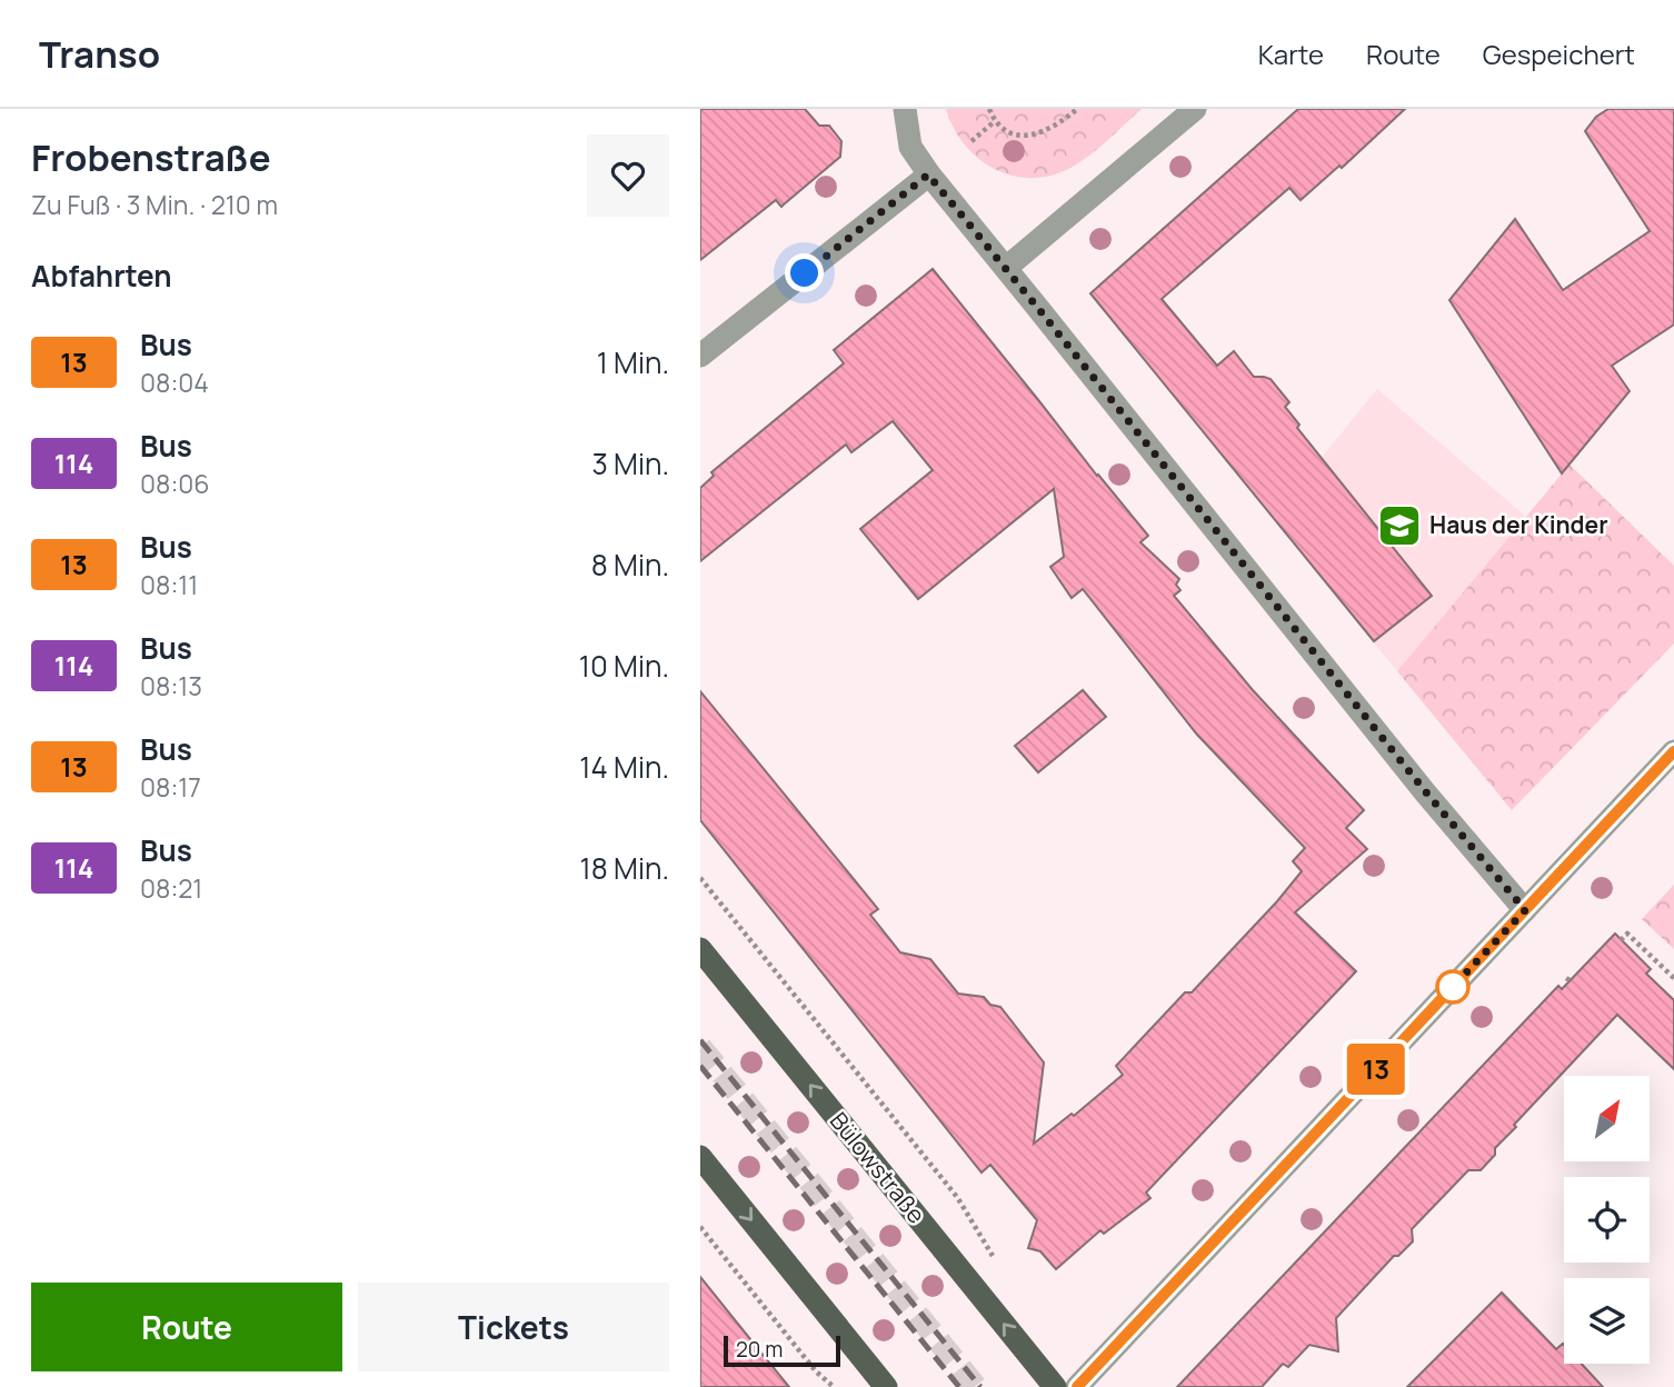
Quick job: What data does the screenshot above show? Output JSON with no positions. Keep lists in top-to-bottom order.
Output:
{
  "streets": {
    "main road": ["Bülowstraße"]
  },
  "places": {
    "school or university": ["Haus der Kinder"]
  },
  "lines": ["bus line 13"],
  "scale_bar": "20 m",
  "north": "top right",
  "page": {
    "header": "Transo",
    "nav": ["Karte", "Route", "Gespeichert"],
    "heading": [
      ["Frobenstraße", "Zu Fuß · 3 Min. · 210 m"],
      "Abfahrten"
    ],
    "on_map": "13",
    "list": [
      {
        "mark": "13",
        "name": "Bus",
        "note": "08:04",
        "value": "1 Min."
      },
      {
        "mark": "114",
        "name": "Bus",
        "note": "08:06",
        "value": "3 Min."
      },
      {
        "mark": "13",
        "name": "Bus",
        "note": "08:11",
        "value": "8 Min."
      },
      {
        "mark": "114",
        "name": "Bus",
        "note": "08:13",
        "value": "10 Min."
      },
      {
        "mark": "13",
        "name": "Bus",
        "note": "08:17",
        "value": "14 Min."
      },
      {
        "mark": "114",
        "name": "Bus",
        "note": "08:21",
        "value": "18 Min."
      }
    ],
    "buttons": ["Route", "Tickets"],
    "scale": "20 m"
  }
}
